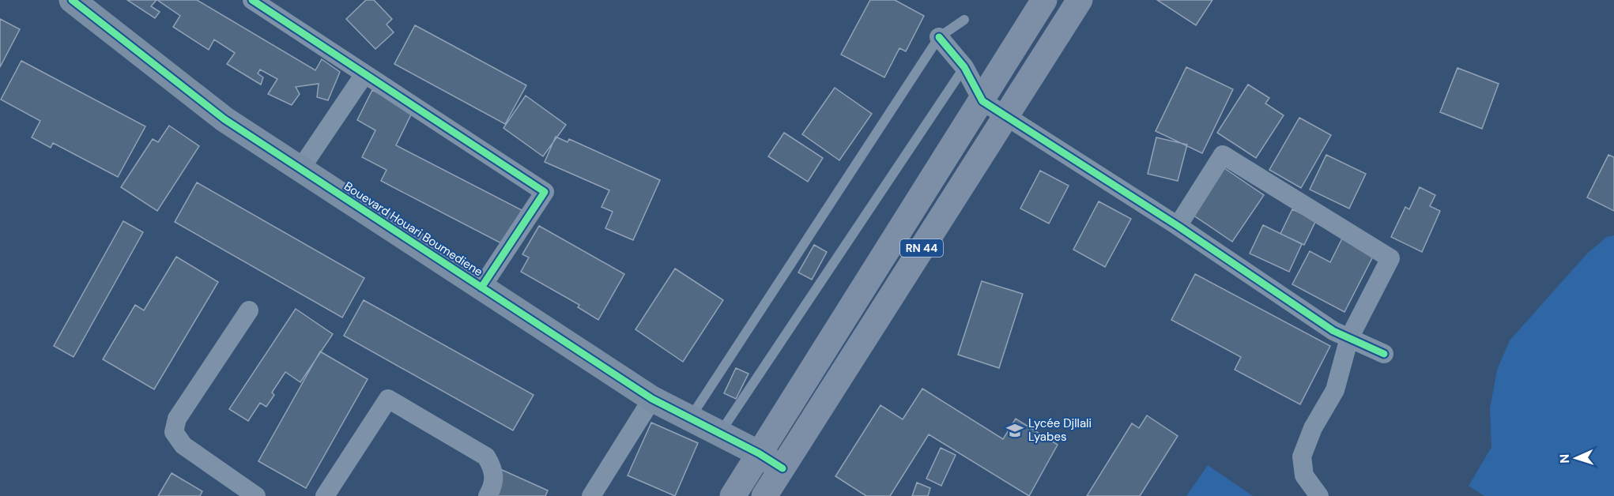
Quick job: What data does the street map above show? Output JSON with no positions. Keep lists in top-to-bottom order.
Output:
{
  "streets": {
    "main road": ["RN 44"],
    "street": ["Bouevard Houari Boumediene"]
  },
  "crossings": [
    ["Bouevard Houari Boumediene", "RN 44"]
  ],
  "places": {
    "school or university": ["Lycée Djllali Lyabes"]
  },
  "north": "left"
}
